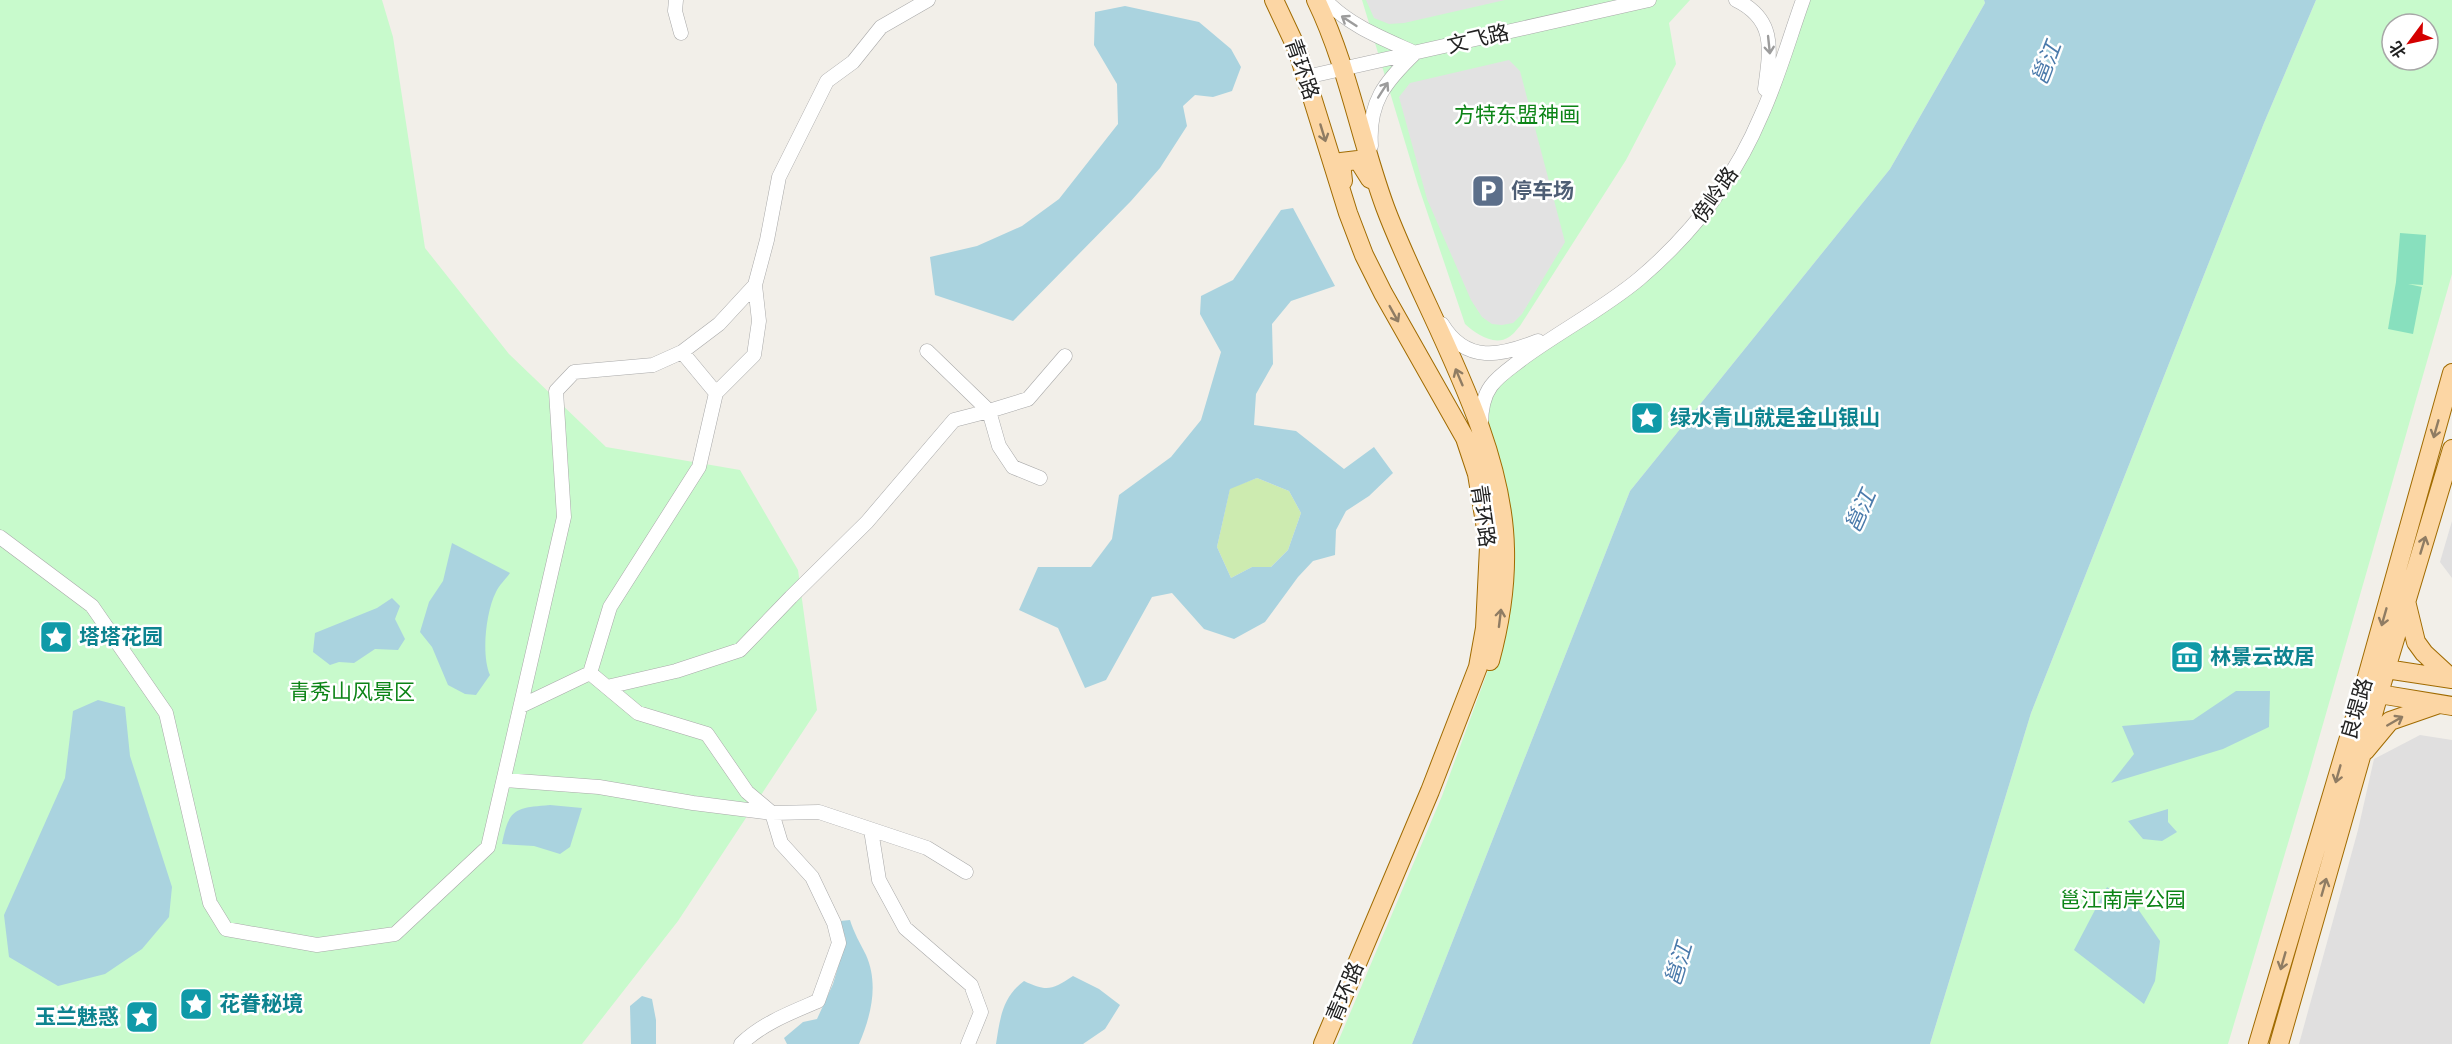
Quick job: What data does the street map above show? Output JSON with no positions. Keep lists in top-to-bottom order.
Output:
{
  "streets": {
    "main road": ["青环路", "良堤路"],
    "street": ["文飞路", "傍岭路"]
  },
  "crossings": [
    ["文飞路", "青环路"]
  ],
  "water": ["邕江"],
  "parks": ["方特东盟神画", "青秀山风景区", "邕江南岸公园"],
  "places": {
    "parking": ["停车场"],
    "place": [
      "绿水青山就是金山银山",
      "塔塔花园",
      "花眷秘境",
      "玉兰魅惑"
    ],
    "museum": ["林景云故居"]
  },
  "north": "bottom left"
}
